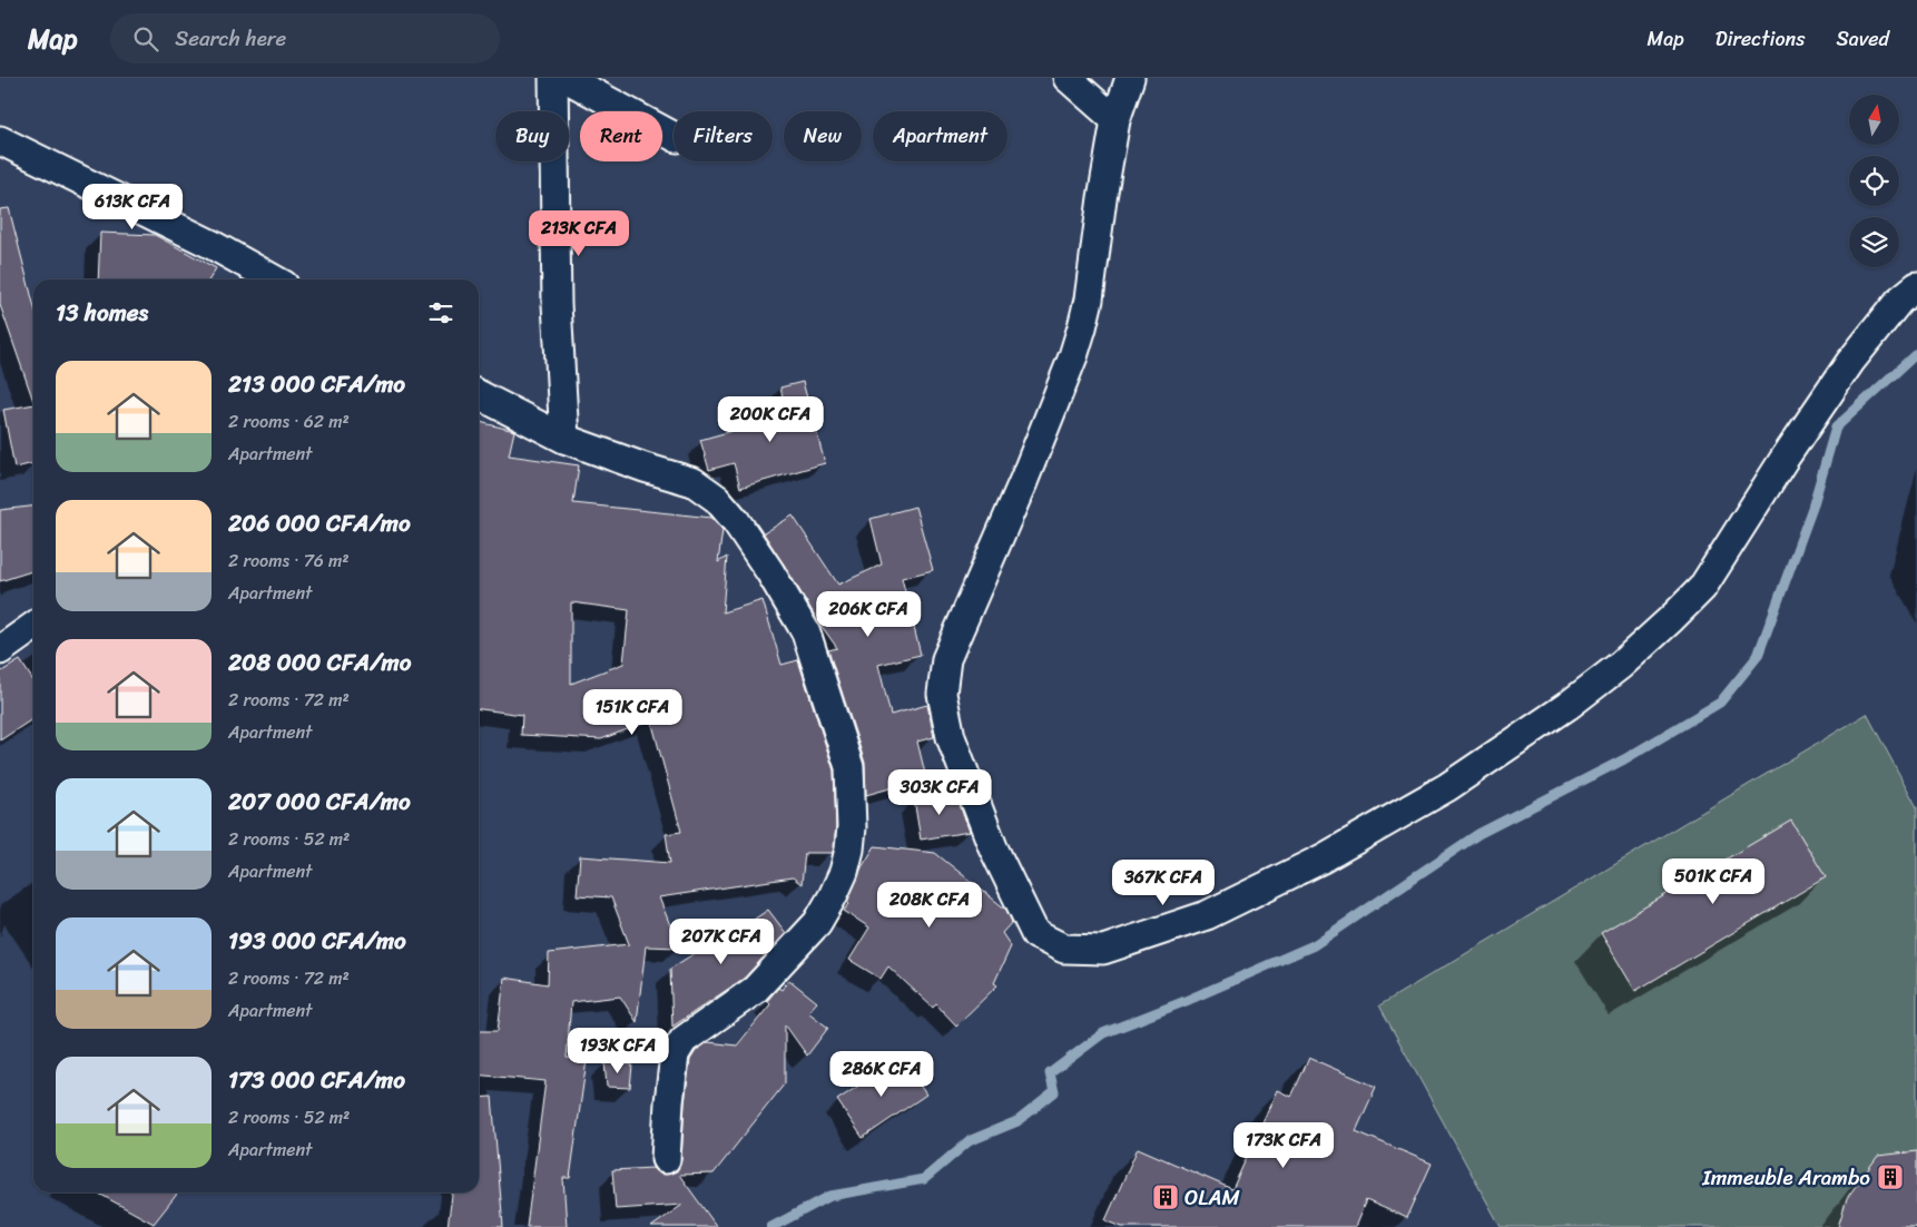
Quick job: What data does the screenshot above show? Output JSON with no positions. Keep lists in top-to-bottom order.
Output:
{
  "places": {
    "building": ["Immeuble Arambo", "OLAM"]
  },
  "north": "top",
  "page": {
    "header": "Map",
    "search": "Search here",
    "nav": ["Map", "Directions", "Saved"],
    "chip": [
      "Buy",
      "Rent",
      "Filters",
      "New",
      "Apartment"
    ],
    "price": [
      "613K CFA",
      "213K CFA",
      "200K CFA",
      "206K CFA",
      "151K CFA",
      "303K CFA",
      "501K CFA",
      "367K CFA",
      "208K CFA",
      "207K CFA",
      "193K CFA",
      "286K CFA",
      "173K CFA"
    ],
    "heading": "13 homes",
    "list": [
      {
        "name": "213 000 CFA/mo",
        "note": "2 rooms · 62 m² · Apartment"
      },
      {
        "name": "206 000 CFA/mo",
        "note": "2 rooms · 76 m² · Apartment"
      },
      {
        "name": "208 000 CFA/mo",
        "note": "2 rooms · 72 m² · Apartment"
      },
      {
        "name": "207 000 CFA/mo",
        "note": "2 rooms · 52 m² · Apartment"
      },
      {
        "name": "193 000 CFA/mo",
        "note": "2 rooms · 72 m² · Apartment"
      },
      {
        "name": "173 000 CFA/mo",
        "note": "2 rooms · 52 m² · Apartment"
      }
    ]
  }
}
